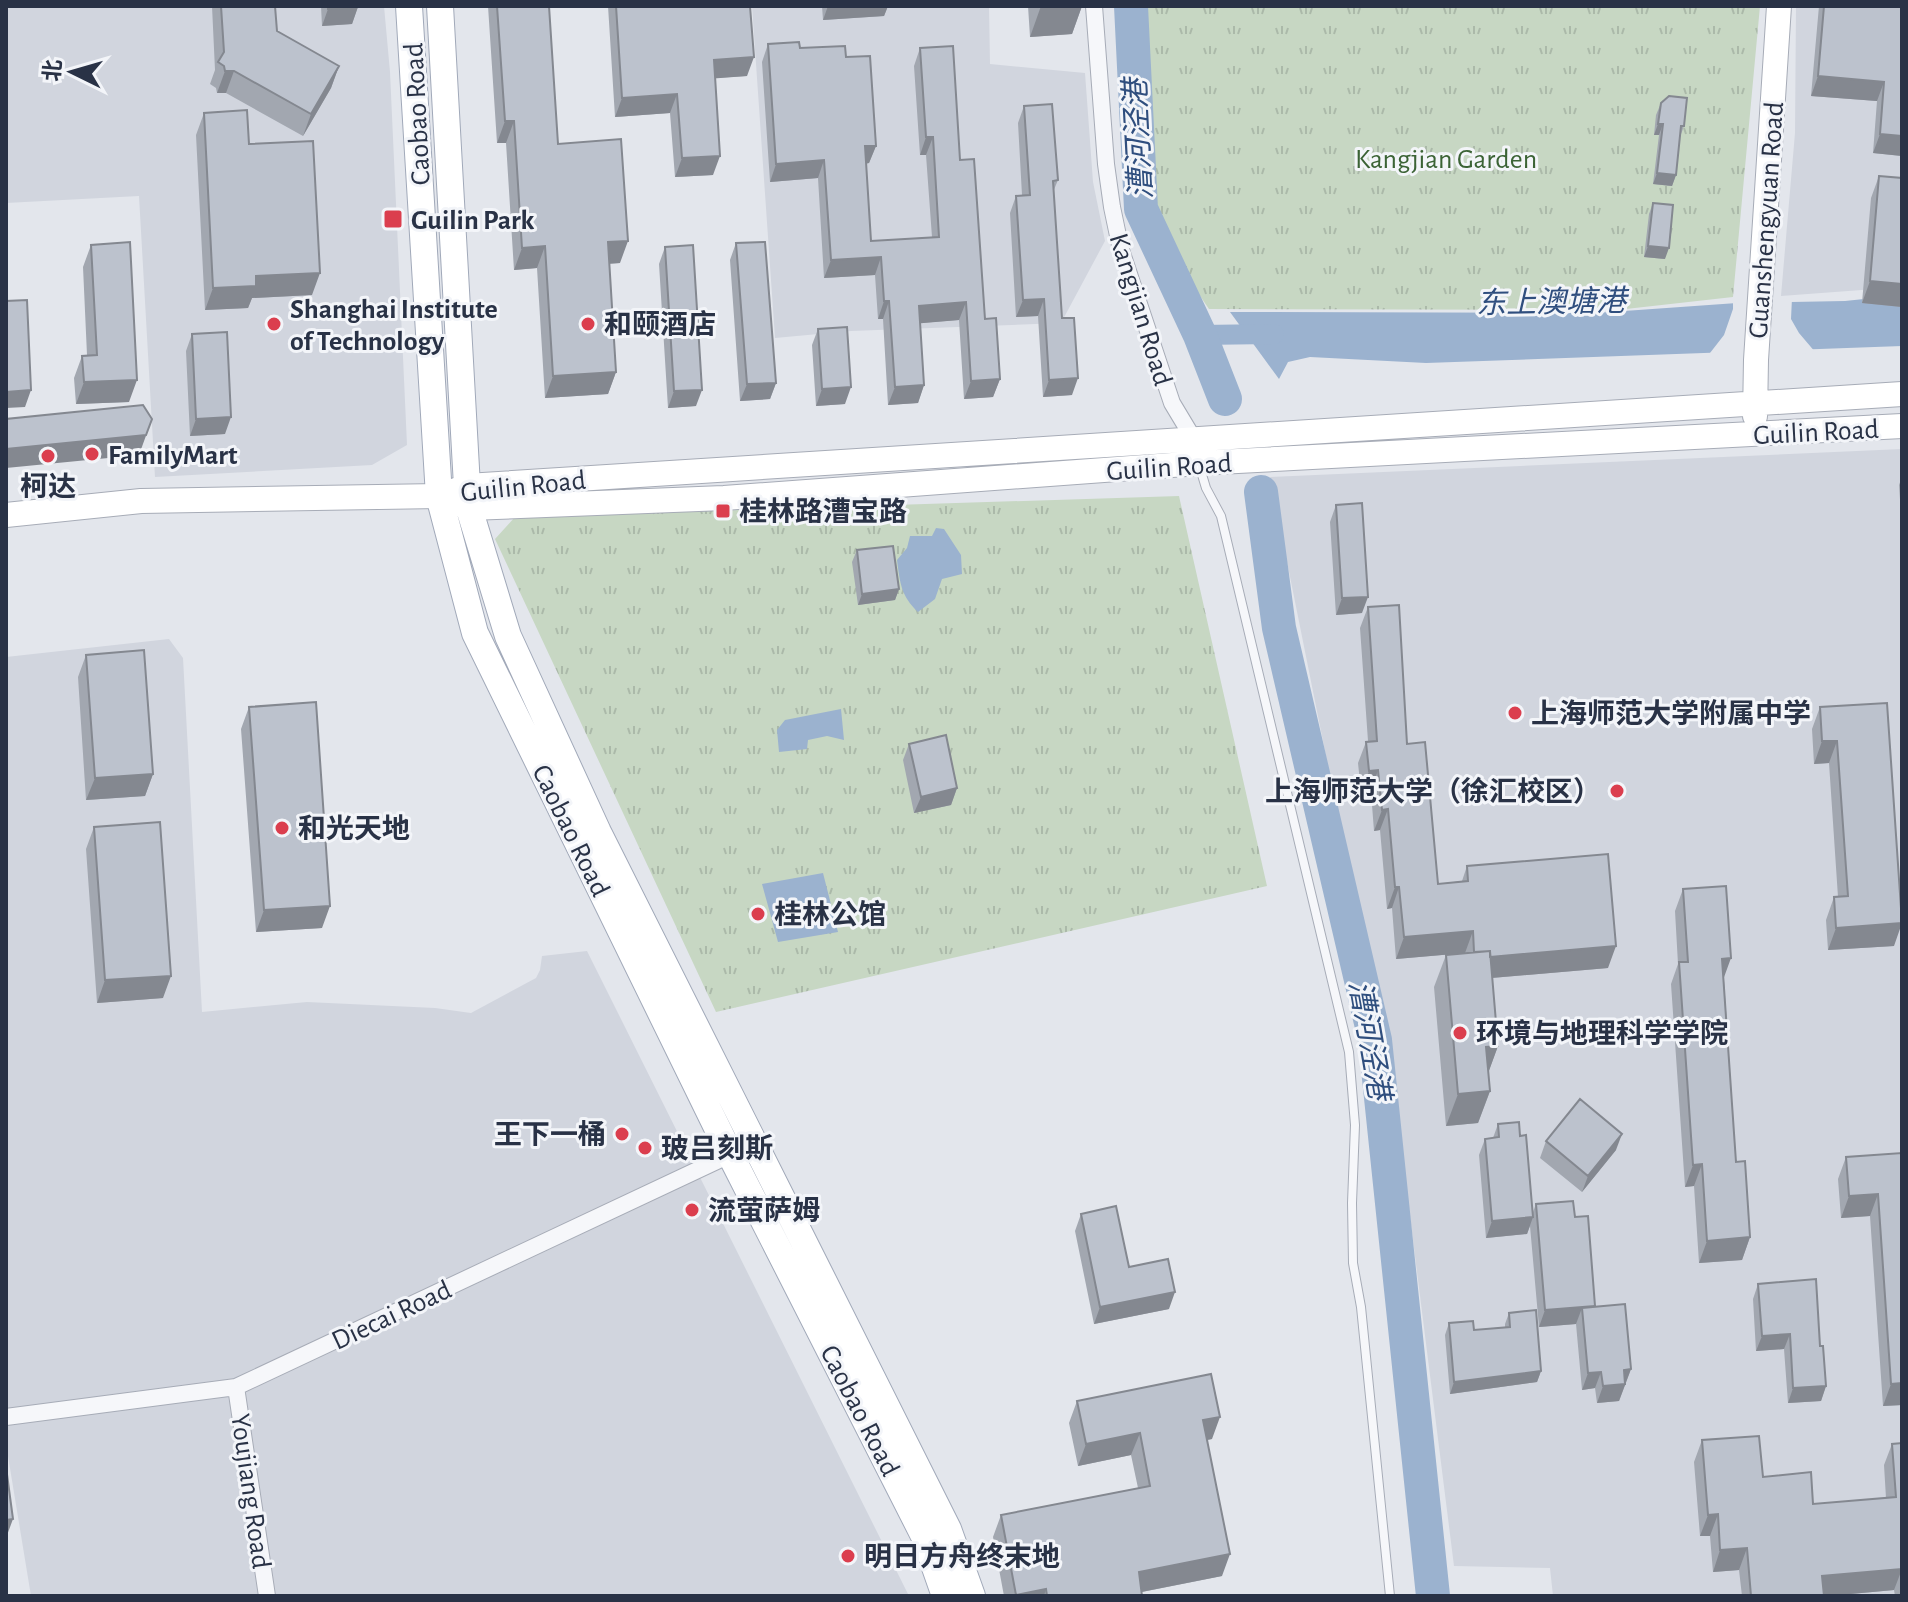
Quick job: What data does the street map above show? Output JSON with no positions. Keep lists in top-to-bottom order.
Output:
{
  "streets": {
    "main road": ["Caobao Road", "Guanshengyuan Road", "Guilin Road"],
    "street": ["Kangjian Road", "Diecai Road", "Youjiang Road"]
  },
  "crossings": [
    ["Caobao Road", "Guilin Road"],
    ["Caobao Road", "Diecai Road"],
    ["Guanshengyuan Road", "Guilin Road"],
    ["Kangjian Road", "Guilin Road"],
    ["Diecai Road", "Youjiang Road"]
  ],
  "water": ["漕河泾港", "东上澳塘港"],
  "parks": ["Kangjian Garden"],
  "places": {
    "transit": ["Guilin Park", "桂林路漕宝路"],
    "other": [
      "Shanghai Institute of Technology",
      "和颐酒店",
      "FamilyMart",
      "柯达",
      "上海师范大学附属中学",
      "上海师范大学（徐汇校区）",
      "和光天地",
      "桂林公馆",
      "环境与地理科学学院",
      "王下一桶",
      "玻吕刻斯",
      "流萤萨姆",
      "明日方舟终末地"
    ]
  },
  "north": "left"
}
